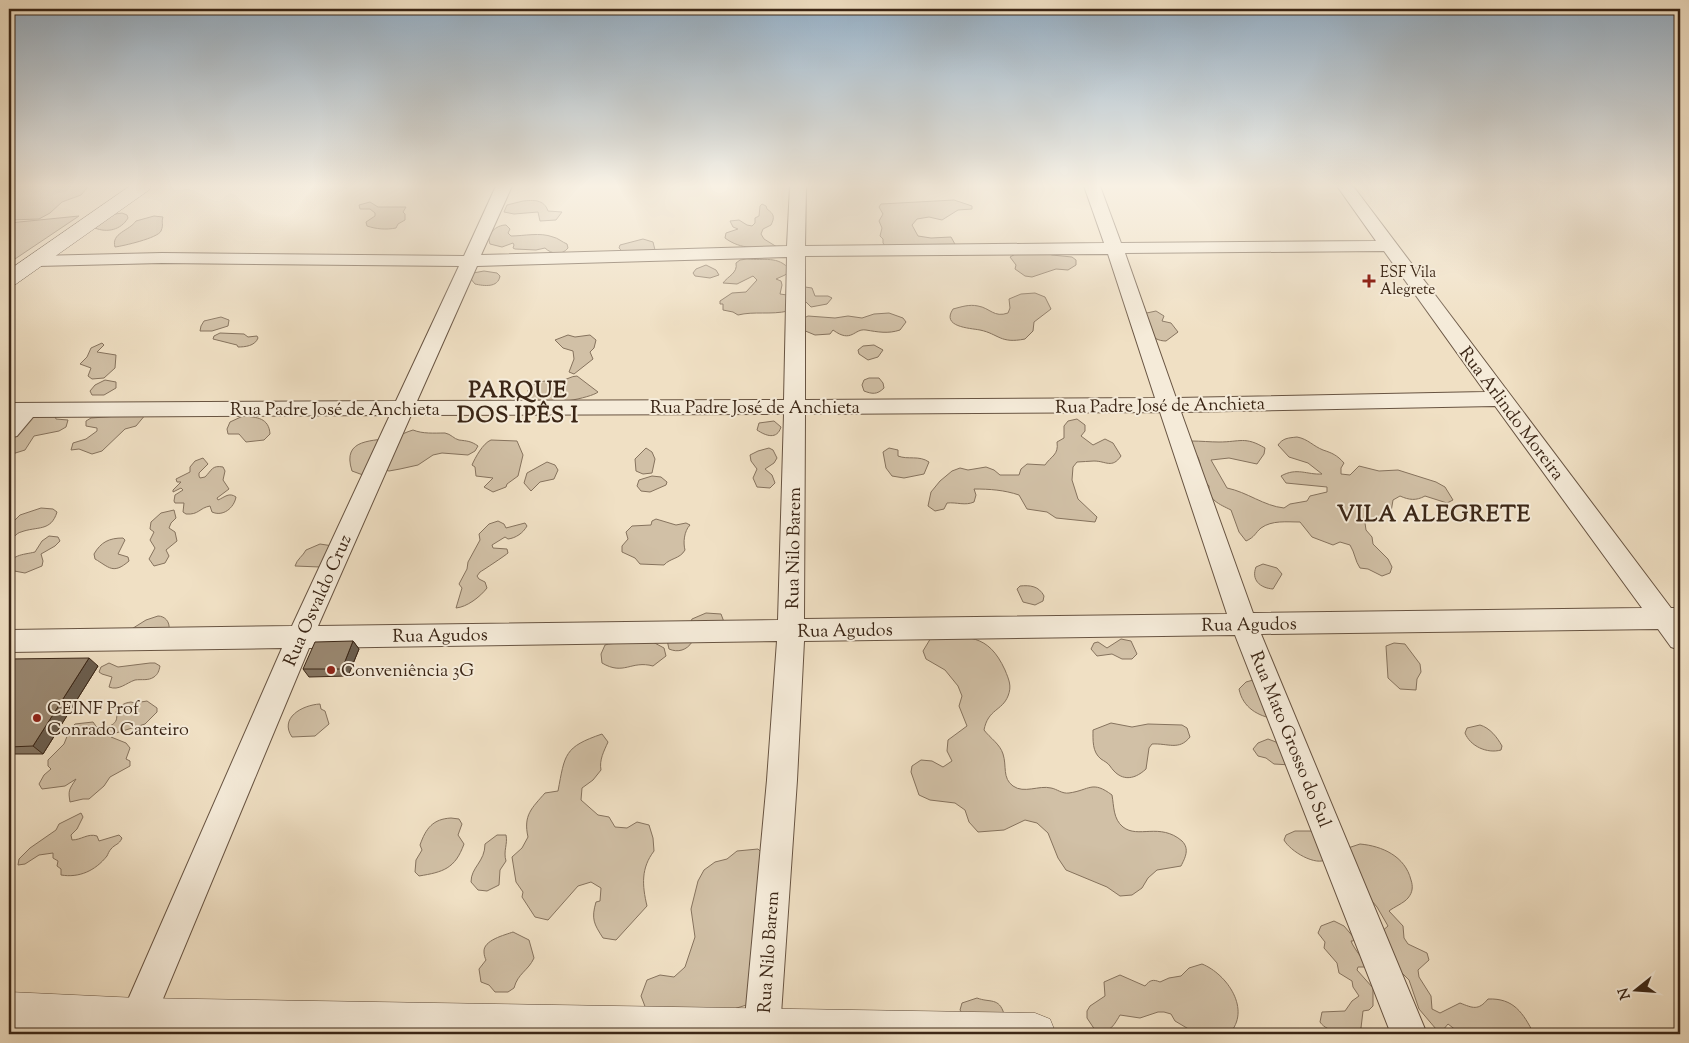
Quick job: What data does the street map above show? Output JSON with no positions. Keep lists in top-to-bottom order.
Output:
{
  "streets": {
    "street": [
      "Rua Padre José de Anchieta",
      "Rua Arlindo Moreira",
      "Rua Nilo Barem",
      "Rua Osvaldo Cruz",
      "Rua Agudos",
      "Rua Mato Grosso do Sul"
    ]
  },
  "crossings": [
    ["Rua Padre José de Anchieta", "Rua Arlindo Moreira"],
    ["Rua Padre José de Anchieta", "Rua Nilo Barem"],
    ["Rua Padre José de Anchieta", "Rua Osvaldo Cruz"],
    ["Rua Padre José de Anchieta", "Rua Mato Grosso do Sul"],
    ["Rua Arlindo Moreira", "Rua Agudos"],
    ["Rua Nilo Barem", "Rua Agudos"],
    ["Rua Osvaldo Cruz", "Rua Agudos"],
    ["Rua Agudos", "Rua Mato Grosso do Sul"]
  ],
  "districts": ["PARQUE DOS IPÊS I", "VILA ALEGRETE"],
  "places": {
    "health": ["ESF Vila Alegrete"],
    "other": ["Conveniência 3G", "CEINF Prof Conrado Canteiro"]
  },
  "north": "left"
}
